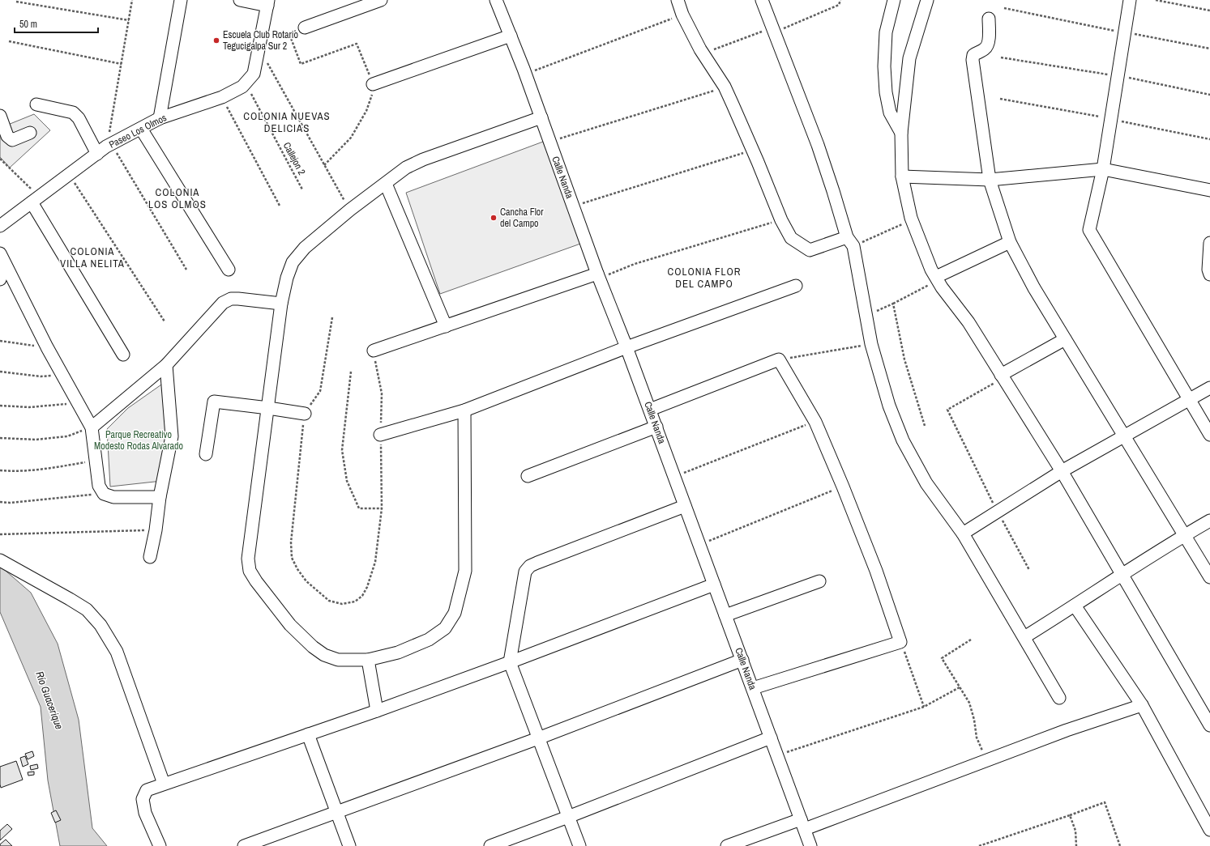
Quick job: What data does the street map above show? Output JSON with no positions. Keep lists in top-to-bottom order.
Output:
{
  "streets": {
    "street": ["Paseo Los Olmos", "Calle Nanda"],
    "path": ["Callejon 2"]
  },
  "crossings": [
    ["Paseo Los Olmos", "Callejon 2"]
  ],
  "districts": [
    "COLONIA NUEVAS DELICIAS",
    "COLONIA LOS OLMOS",
    "COLONIA VILLA NELITA",
    "COLONIA FLOR DEL CAMPO"
  ],
  "water": ["Río Guacerique"],
  "parks": ["Parque Recreativo Modesto Rodas Alvarado"],
  "places": ["Escuela Club Rotario Tegucigalpa Sur 2", "Cancha Flor del Campo"],
  "scale_bar": "50 m"
}
